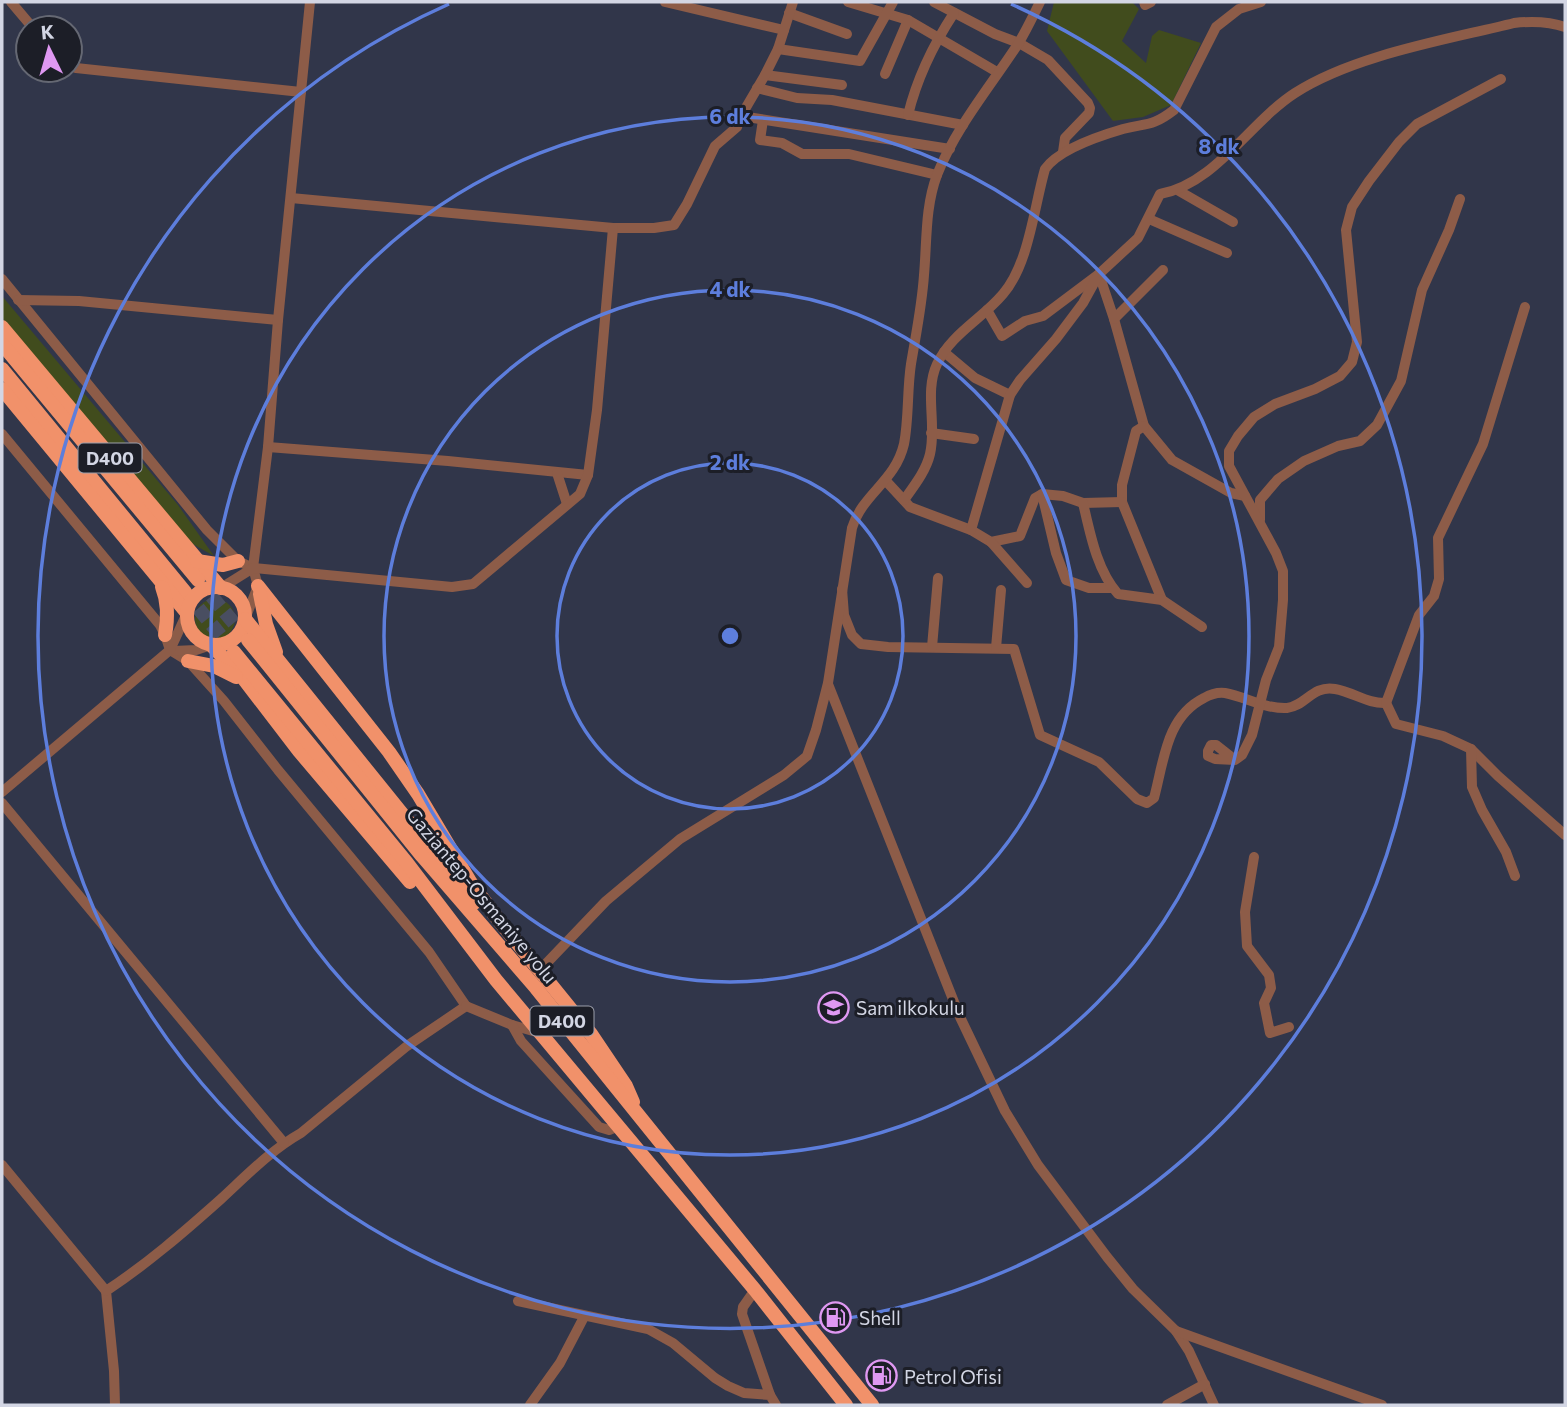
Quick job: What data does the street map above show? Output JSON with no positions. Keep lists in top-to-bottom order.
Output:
{
  "streets": {
    "highway": ["D400", "Gaziantep-Osmaniye yolu"]
  },
  "crossings": [
    ["D400", "Gaziantep-Osmaniye yolu"]
  ],
  "places": {
    "school or university": ["Sam ilkokulu"],
    "fuel station": ["Shell", "Petrol Ofisi"]
  },
  "north": "top",
  "rings": [
    "6 dk",
    "8 dk",
    "4 dk",
    "2 dk"
  ]
}
